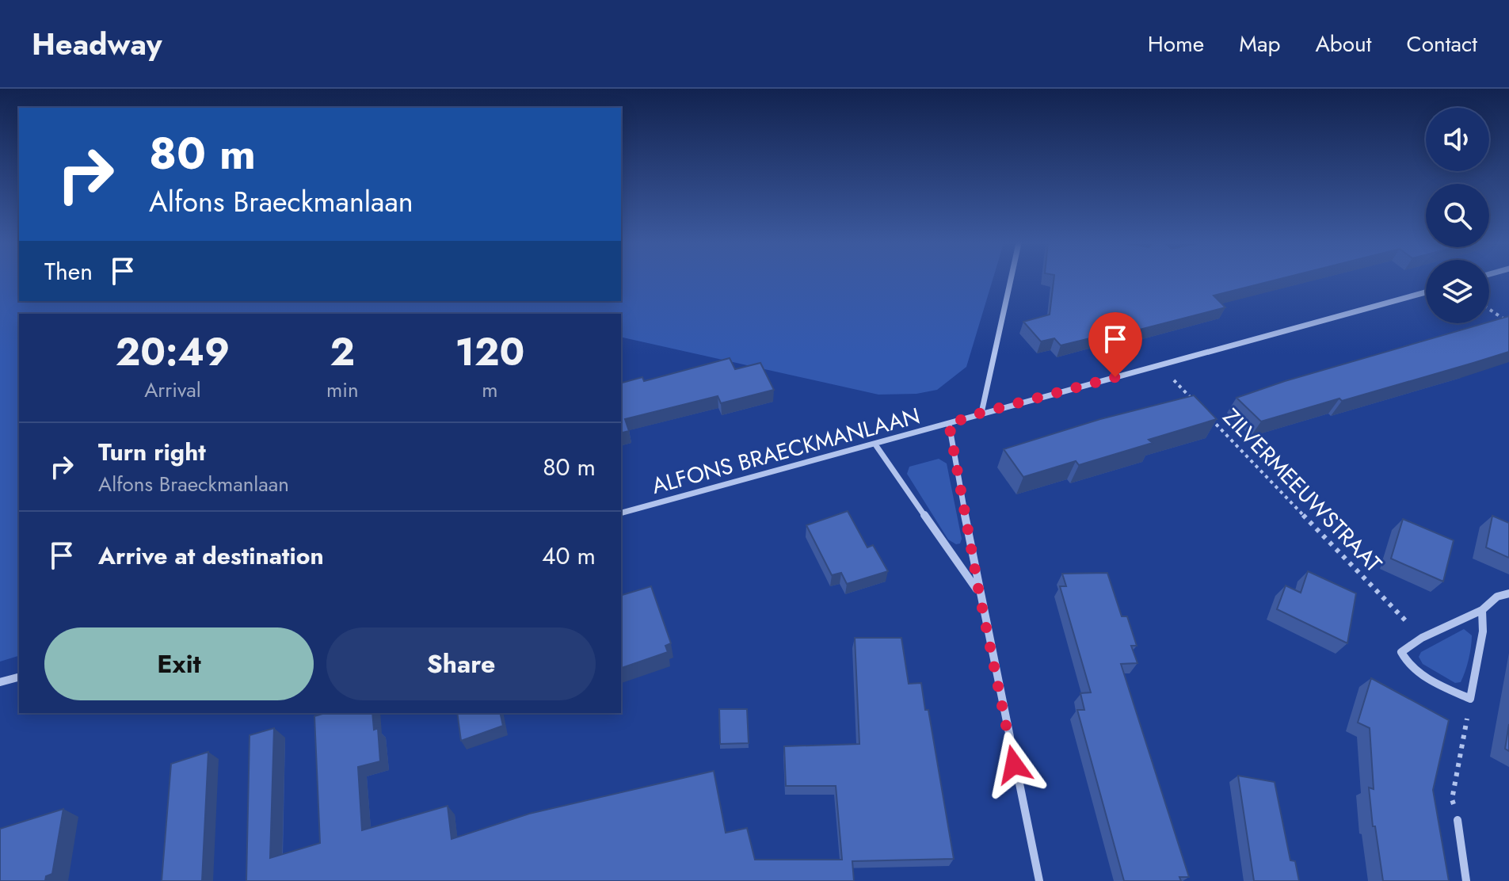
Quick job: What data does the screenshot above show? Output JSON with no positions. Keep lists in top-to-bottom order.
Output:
{
  "streets": {
    "street": ["ALFONS BRAECKMANLAAN"],
    "path": ["ZILVERMEEUWSTRAAT"]
  },
  "crossings": [
    ["ALFONS BRAECKMANLAAN", "ZILVERMEEUWSTRAAT"]
  ],
  "page": {
    "header": "Headway",
    "nav": [
      "Home",
      "Map",
      "About",
      "Contact"
    ],
    "turn": ["80 m", "Alfons Braeckmanlaan"],
    "then": "Then",
    "eta": [
      "20:49",
      "Arrival",
      "2",
      "min",
      "120",
      "m"
    ],
    "list": [
      {
        "name": "Turn right",
        "note": "Alfons Braeckmanlaan",
        "value": "80 m"
      },
      {
        "name": "Arrive at destination",
        "value": "40 m"
      }
    ],
    "buttons": ["Exit", "Share"]
  }
}
